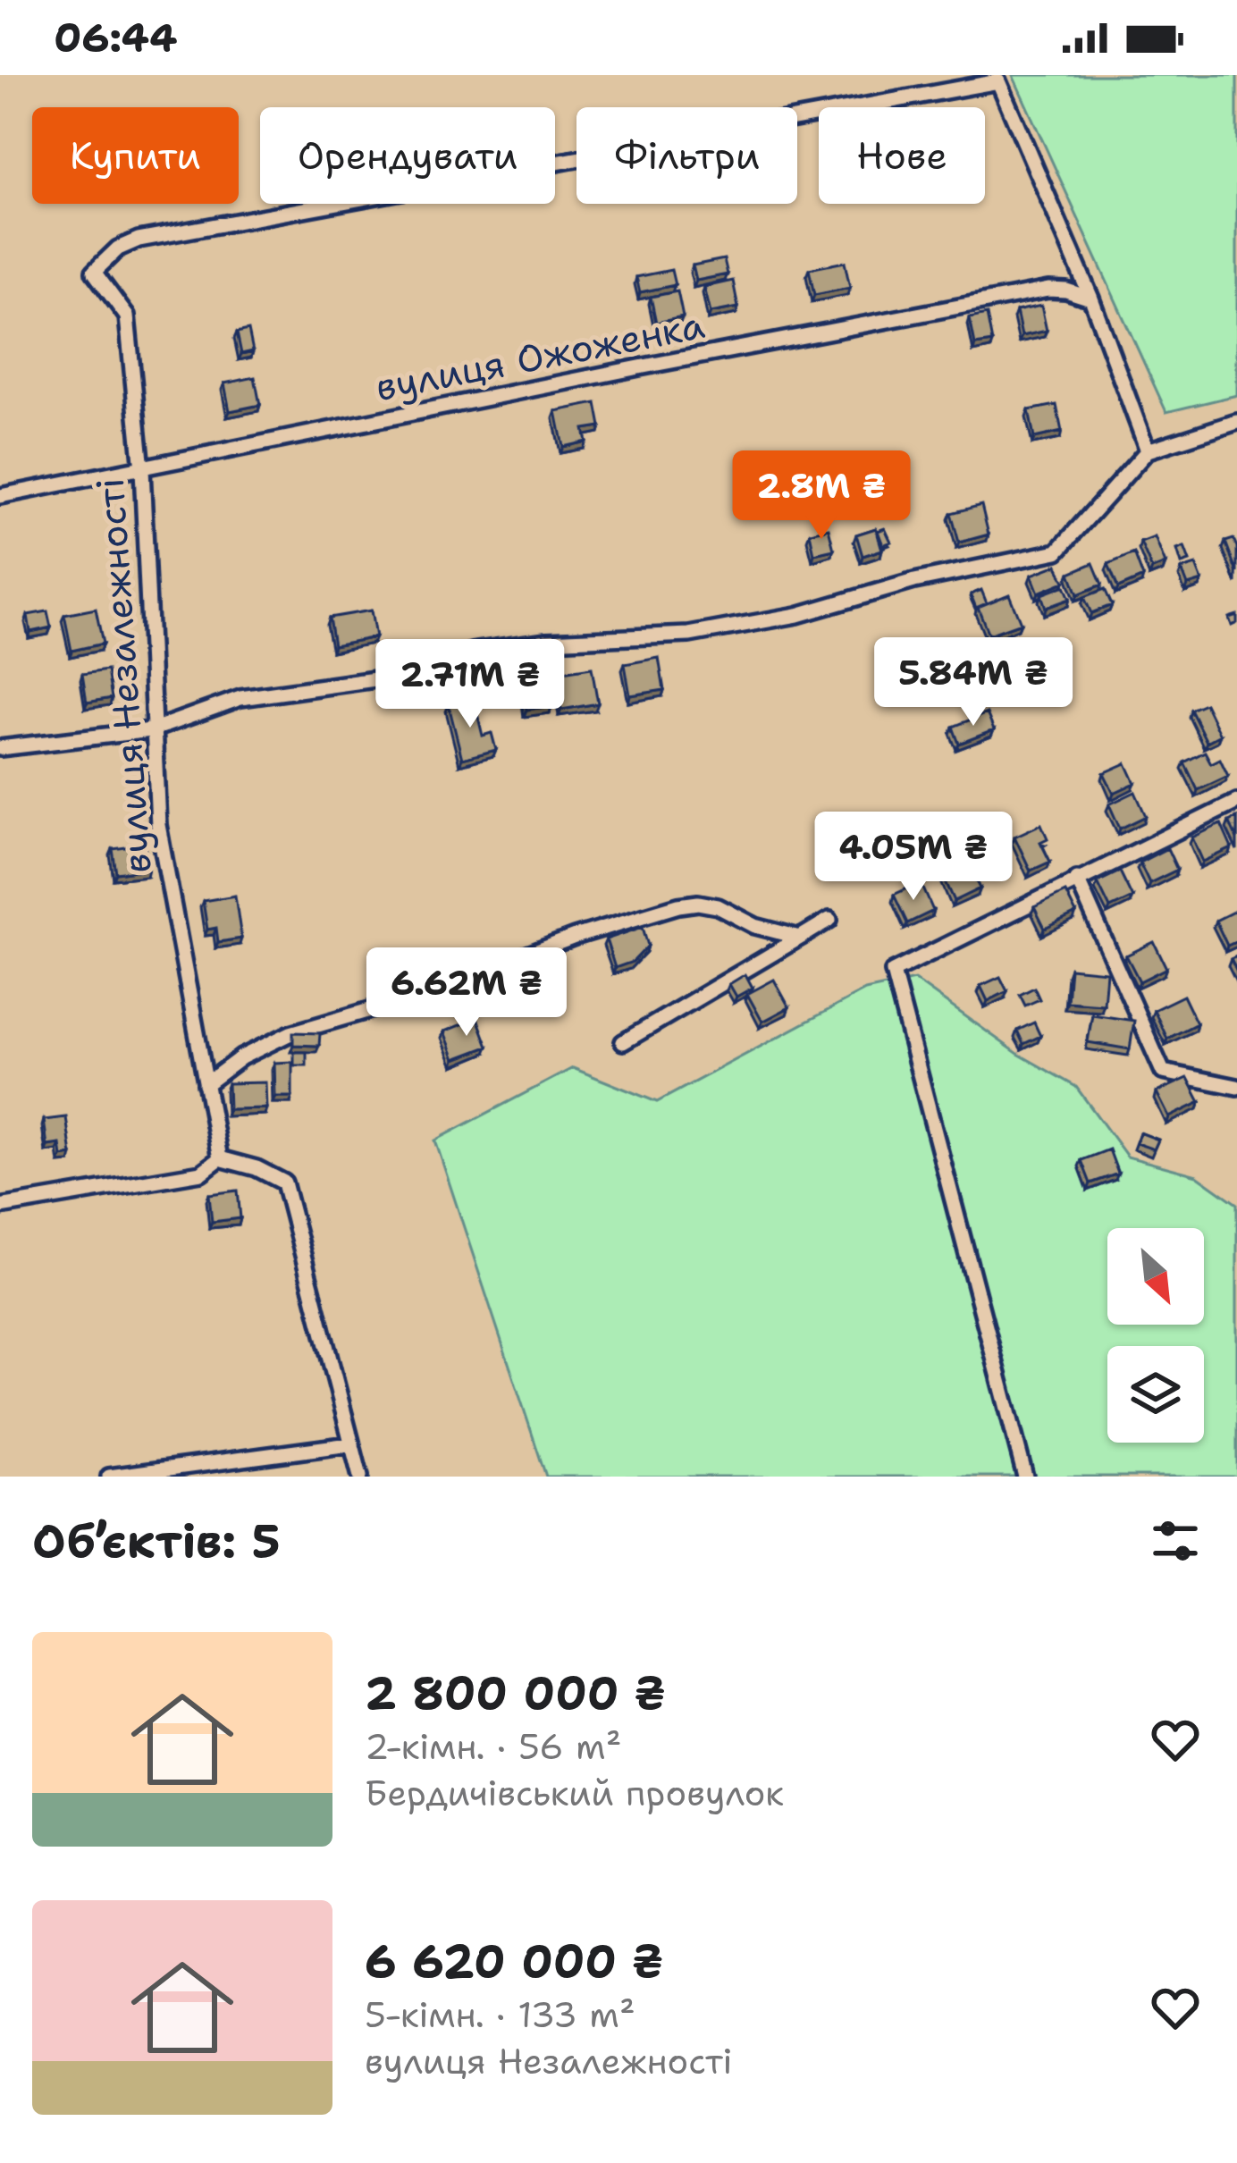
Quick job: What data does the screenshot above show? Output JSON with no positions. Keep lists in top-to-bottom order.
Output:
{
  "streets": {
    "street": ["вулиця Ожоженка", "вулиця Незалежності"]
  },
  "crossings": [
    ["вулиця Ожоженка", "вулиця Незалежності"]
  ],
  "north": "bottom right",
  "page": {
    "status": "06:44",
    "chip": [
      "Купити",
      "Орендувати",
      "Фільтри",
      "Нове"
    ],
    "price": [
      "2.8M ₴",
      "5.84M ₴",
      "2.71M ₴",
      "4.05M ₴",
      "6.62M ₴"
    ],
    "heading": "Об’єктів: 5",
    "list": [
      {
        "name": "2 800 000 ₴",
        "note": "2-кімн. · 56 m² · Бердичівський провулок"
      },
      {
        "name": "6 620 000 ₴",
        "note": "5-кімн. · 133 m² · вулиця Незалежності"
      }
    ]
  }
}
